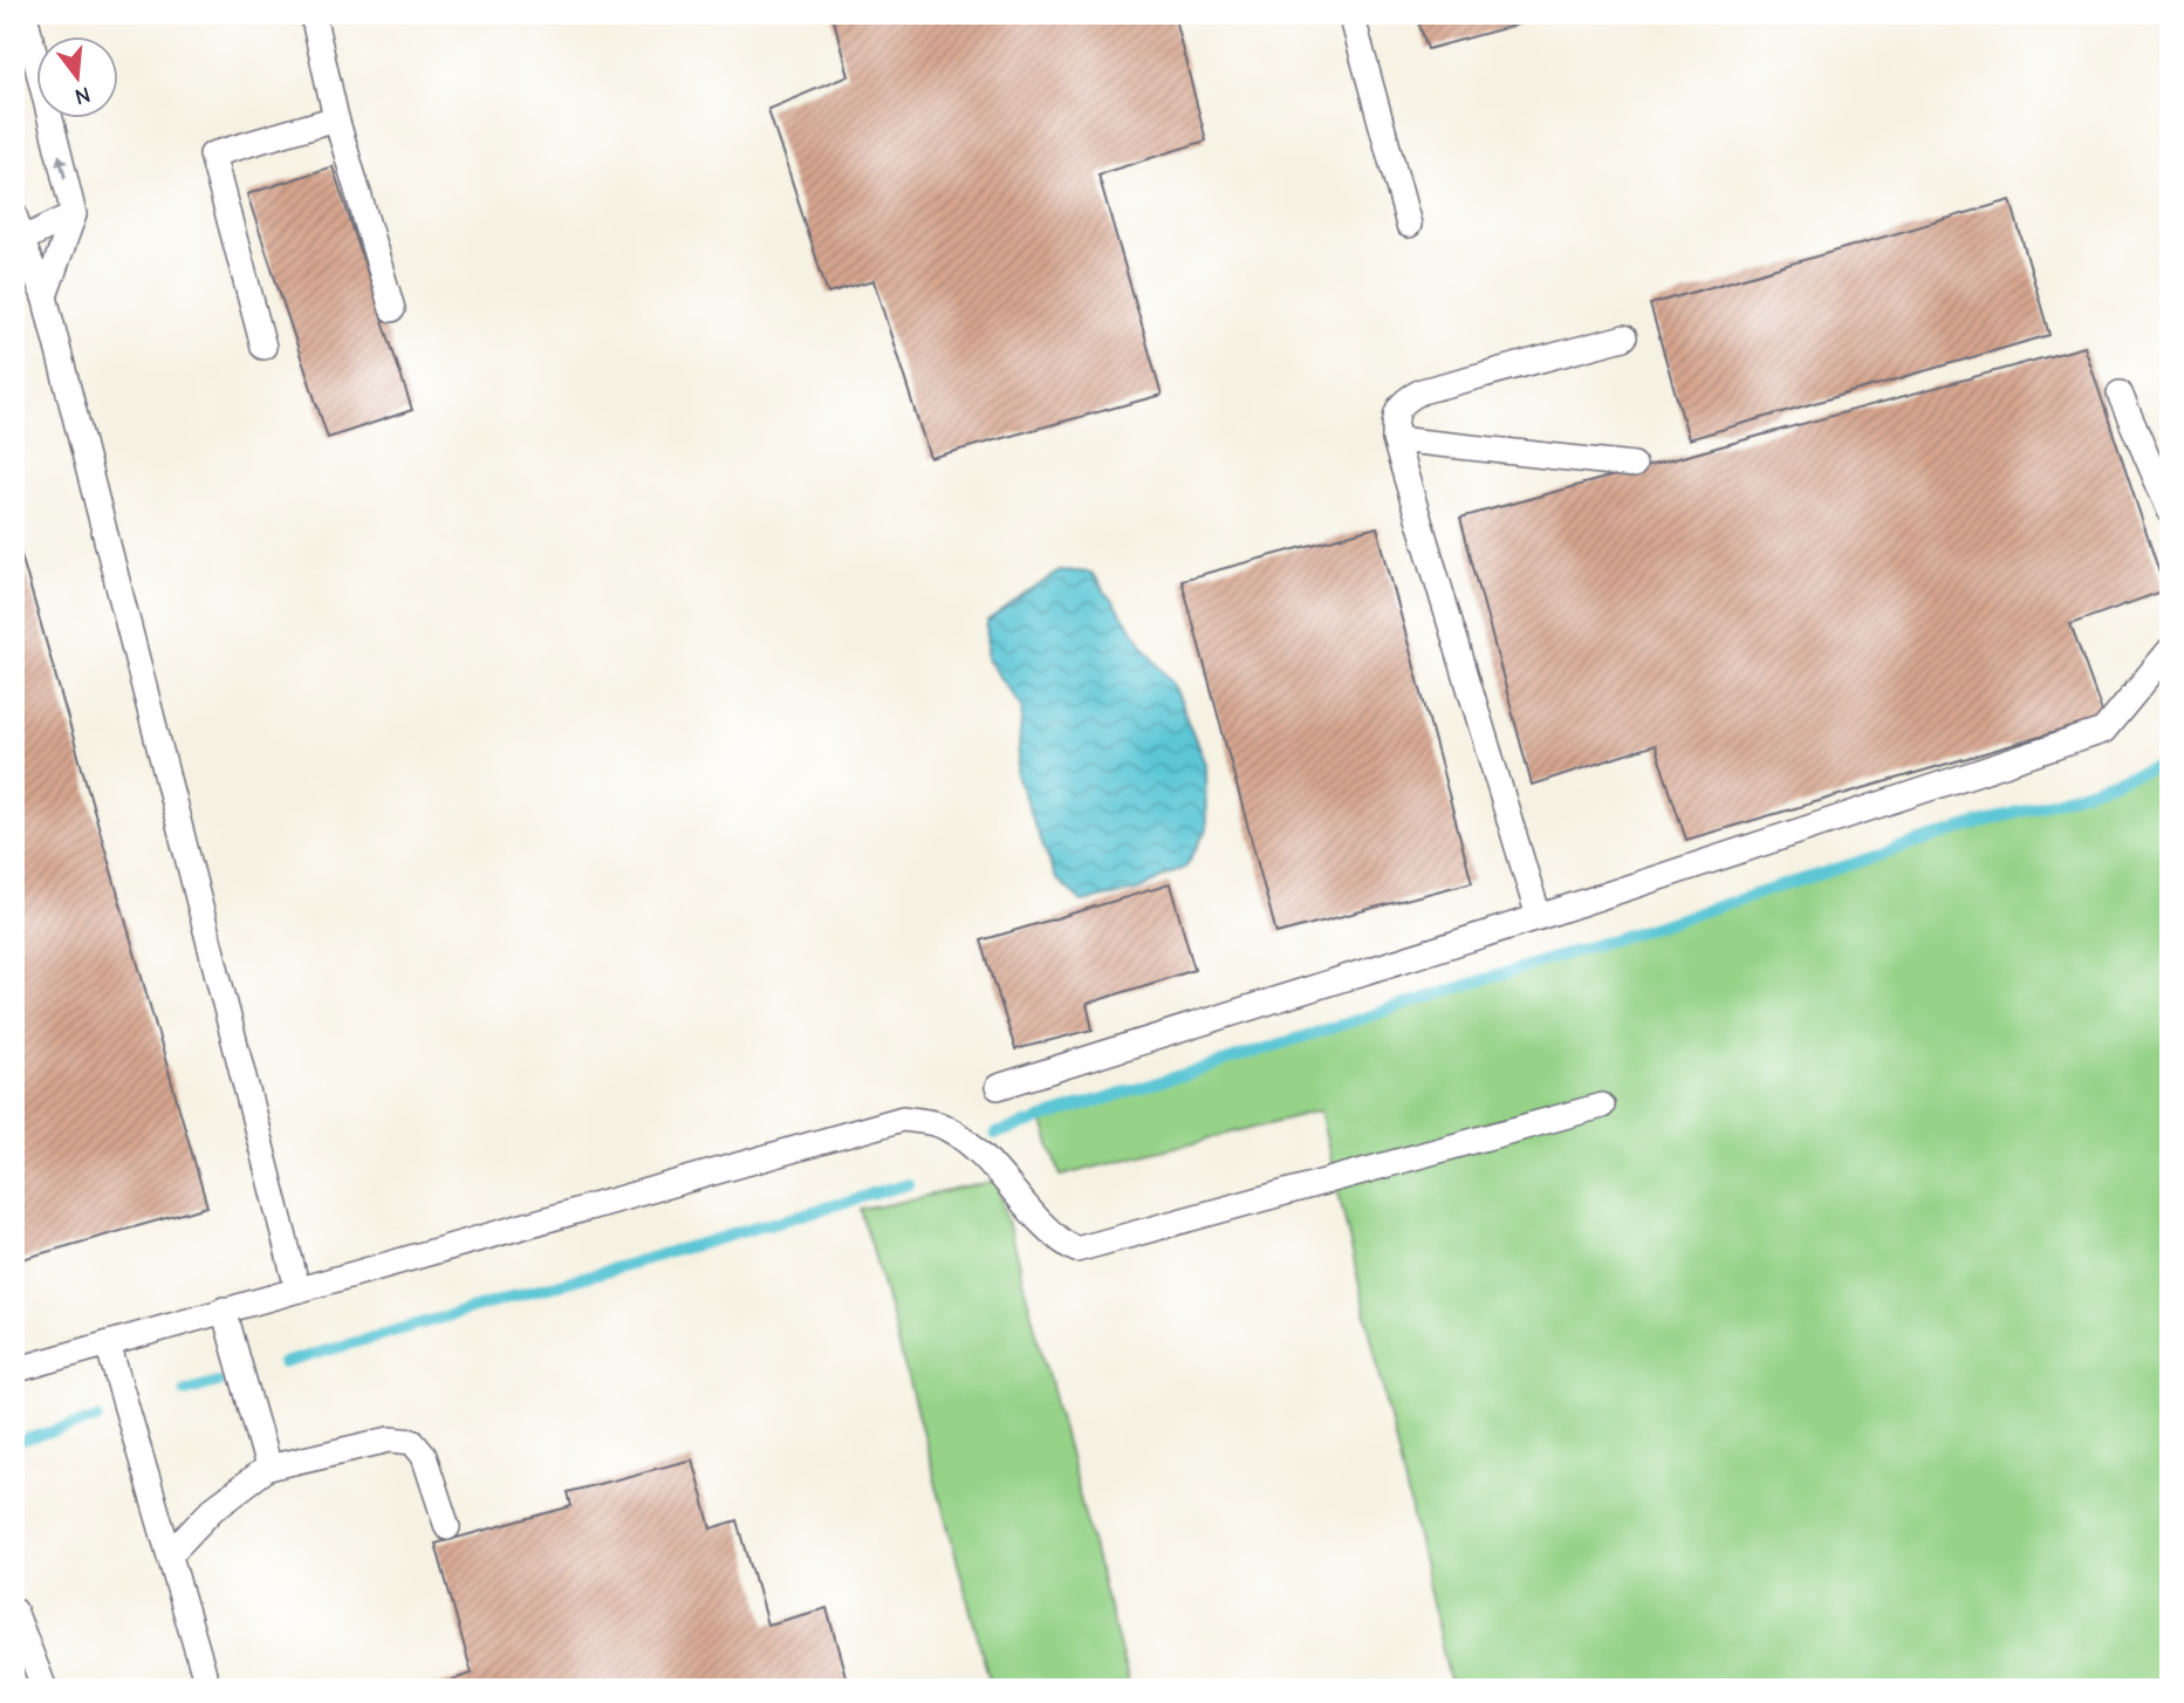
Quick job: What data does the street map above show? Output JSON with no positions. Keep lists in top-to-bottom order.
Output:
{
  "north": "bottom"
}
